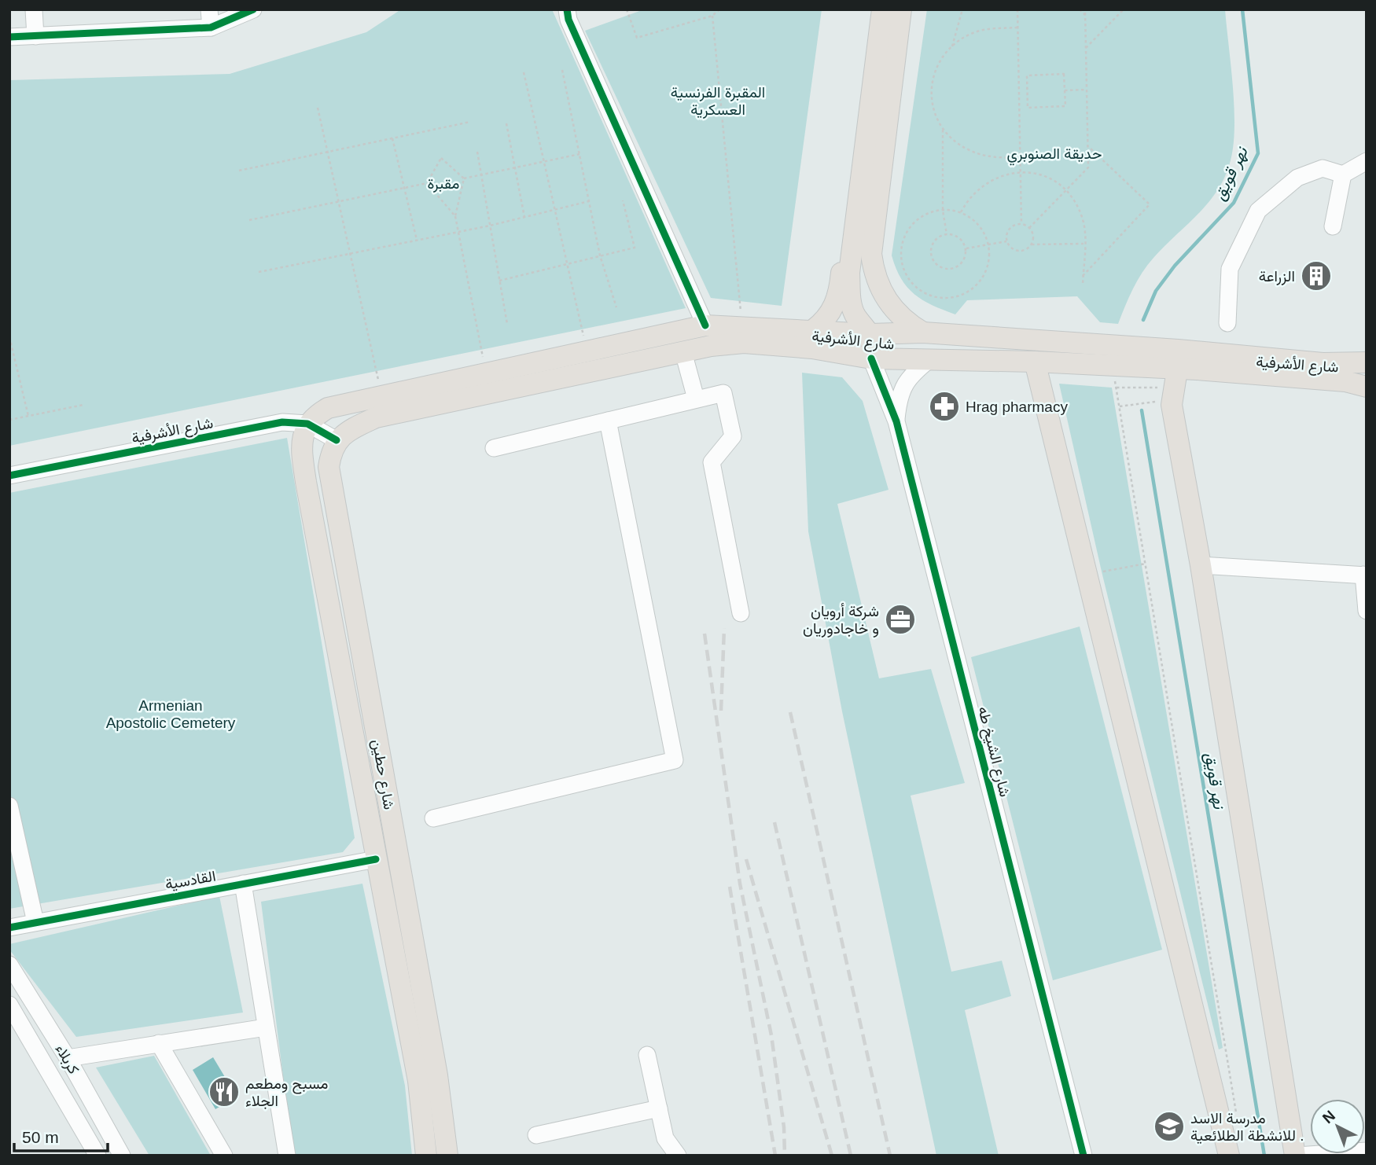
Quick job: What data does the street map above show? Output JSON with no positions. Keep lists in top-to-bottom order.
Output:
{
  "streets": {
    "main road": ["شارع الأشرفية", "شارع حطين"],
    "street": ["شارع الشيخ طه", "القادسية", "كربلاء"]
  },
  "crossings": [
    ["شارع الأشرفية", "شارع الشيخ طه"],
    ["شارع الأشرفية", "شارع حطين"],
    ["شارع حطين", "القادسية"]
  ],
  "water": ["نهر قويق"],
  "parks": [
    "المقبرة الفرنسية العسكرية",
    "حديقة الصنوبري",
    "مقبرة",
    "Armenian Apostolic Cemetery"
  ],
  "places": {
    "building": ["الزراعة"],
    "pharmacy": ["Hrag pharmacy"],
    "office": ["شركة أرويان و خاجادوريان"],
    "restaurant": ["مسبح ومطعم الجلاء"],
    "school or university": ["مدرسة الاسد للانشطة الطلائعية ."]
  },
  "scale_bar": "50 m",
  "north": "top left"
}
